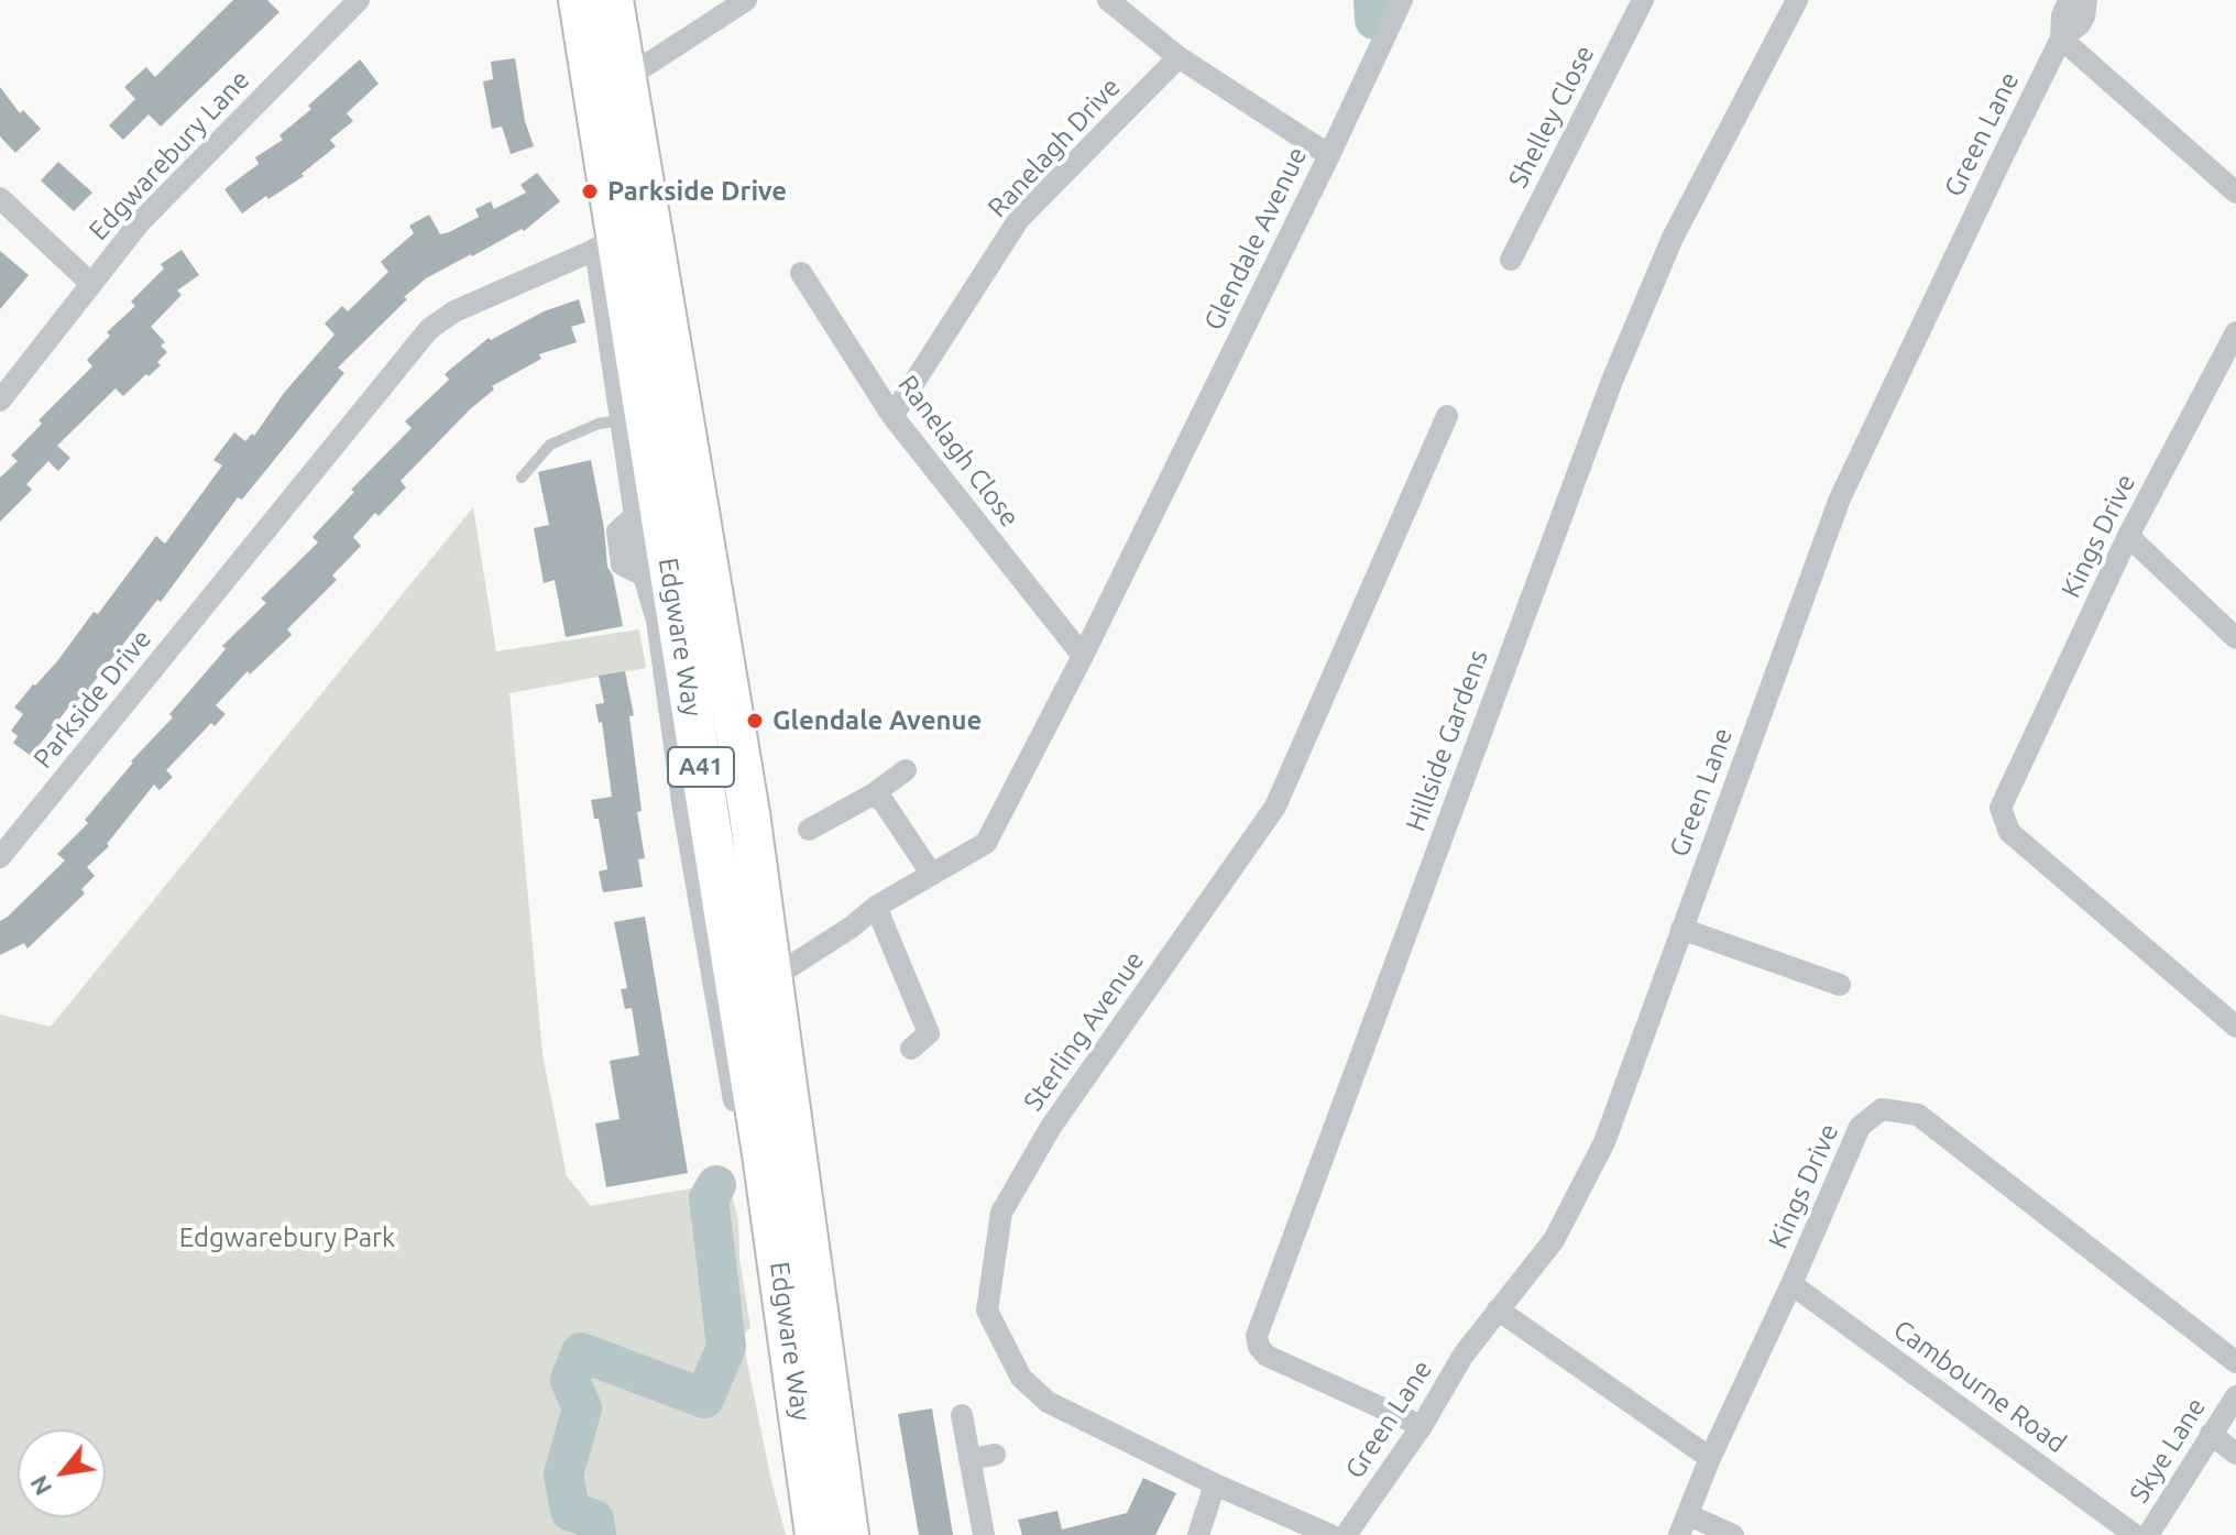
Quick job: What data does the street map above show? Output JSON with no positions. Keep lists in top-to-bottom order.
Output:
{
  "streets": {
    "highway": ["Edgware Way", "A41"],
    "street": [
      "Shelley Close",
      "Green Lane",
      "Ranelagh Drive",
      "Edgwarebury Lane",
      "Glendale Avenue",
      "Ranelagh Close",
      "Kings Drive",
      "Parkside Drive",
      "Hillside Gardens",
      "Sterling Avenue",
      "Cambourne Road",
      "Skye Lane"
    ]
  },
  "crossings": [
    ["Green Lane", "Hillside Gardens"],
    ["Green Lane", "Sterling Avenue"],
    ["Ranelagh Drive", "Ranelagh Close"],
    ["Glendale Avenue", "Ranelagh Close"],
    ["Glendale Avenue", "Edgware Way"],
    ["Kings Drive", "Cambourne Road"],
    ["Edgware Way", "Parkside Drive"]
  ],
  "parks": ["Edgwarebury Park"],
  "places": ["Parkside Drive", "Glendale Avenue"],
  "north": "bottom left"
}
